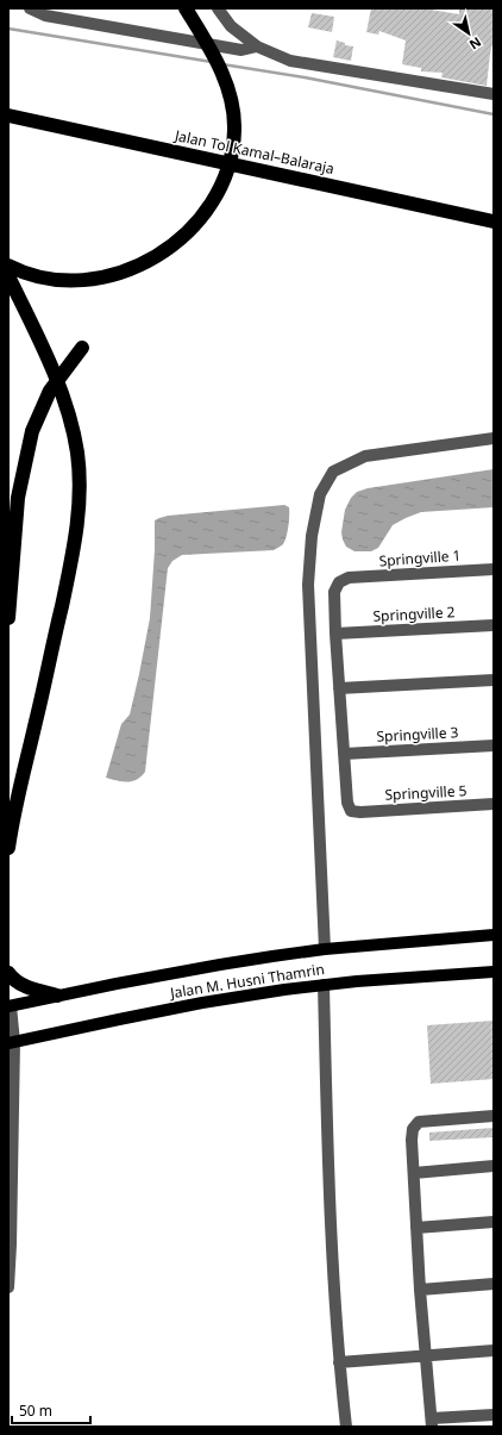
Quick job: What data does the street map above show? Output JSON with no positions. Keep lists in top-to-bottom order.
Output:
{
  "streets": {
    "highway": ["Jalan Tol Kamal–Balaraja"],
    "main road": ["Jalan M. Husni Thamrin"],
    "street": [
      "Springville 1",
      "Springville 2",
      "Springville 3",
      "Springville 5"
    ]
  },
  "crossings": [
    ["Springville 1", "Springville 2"],
    ["Springville 3", "Springville 5"]
  ],
  "scale_bar": "50 m",
  "north": "bottom right"
}
